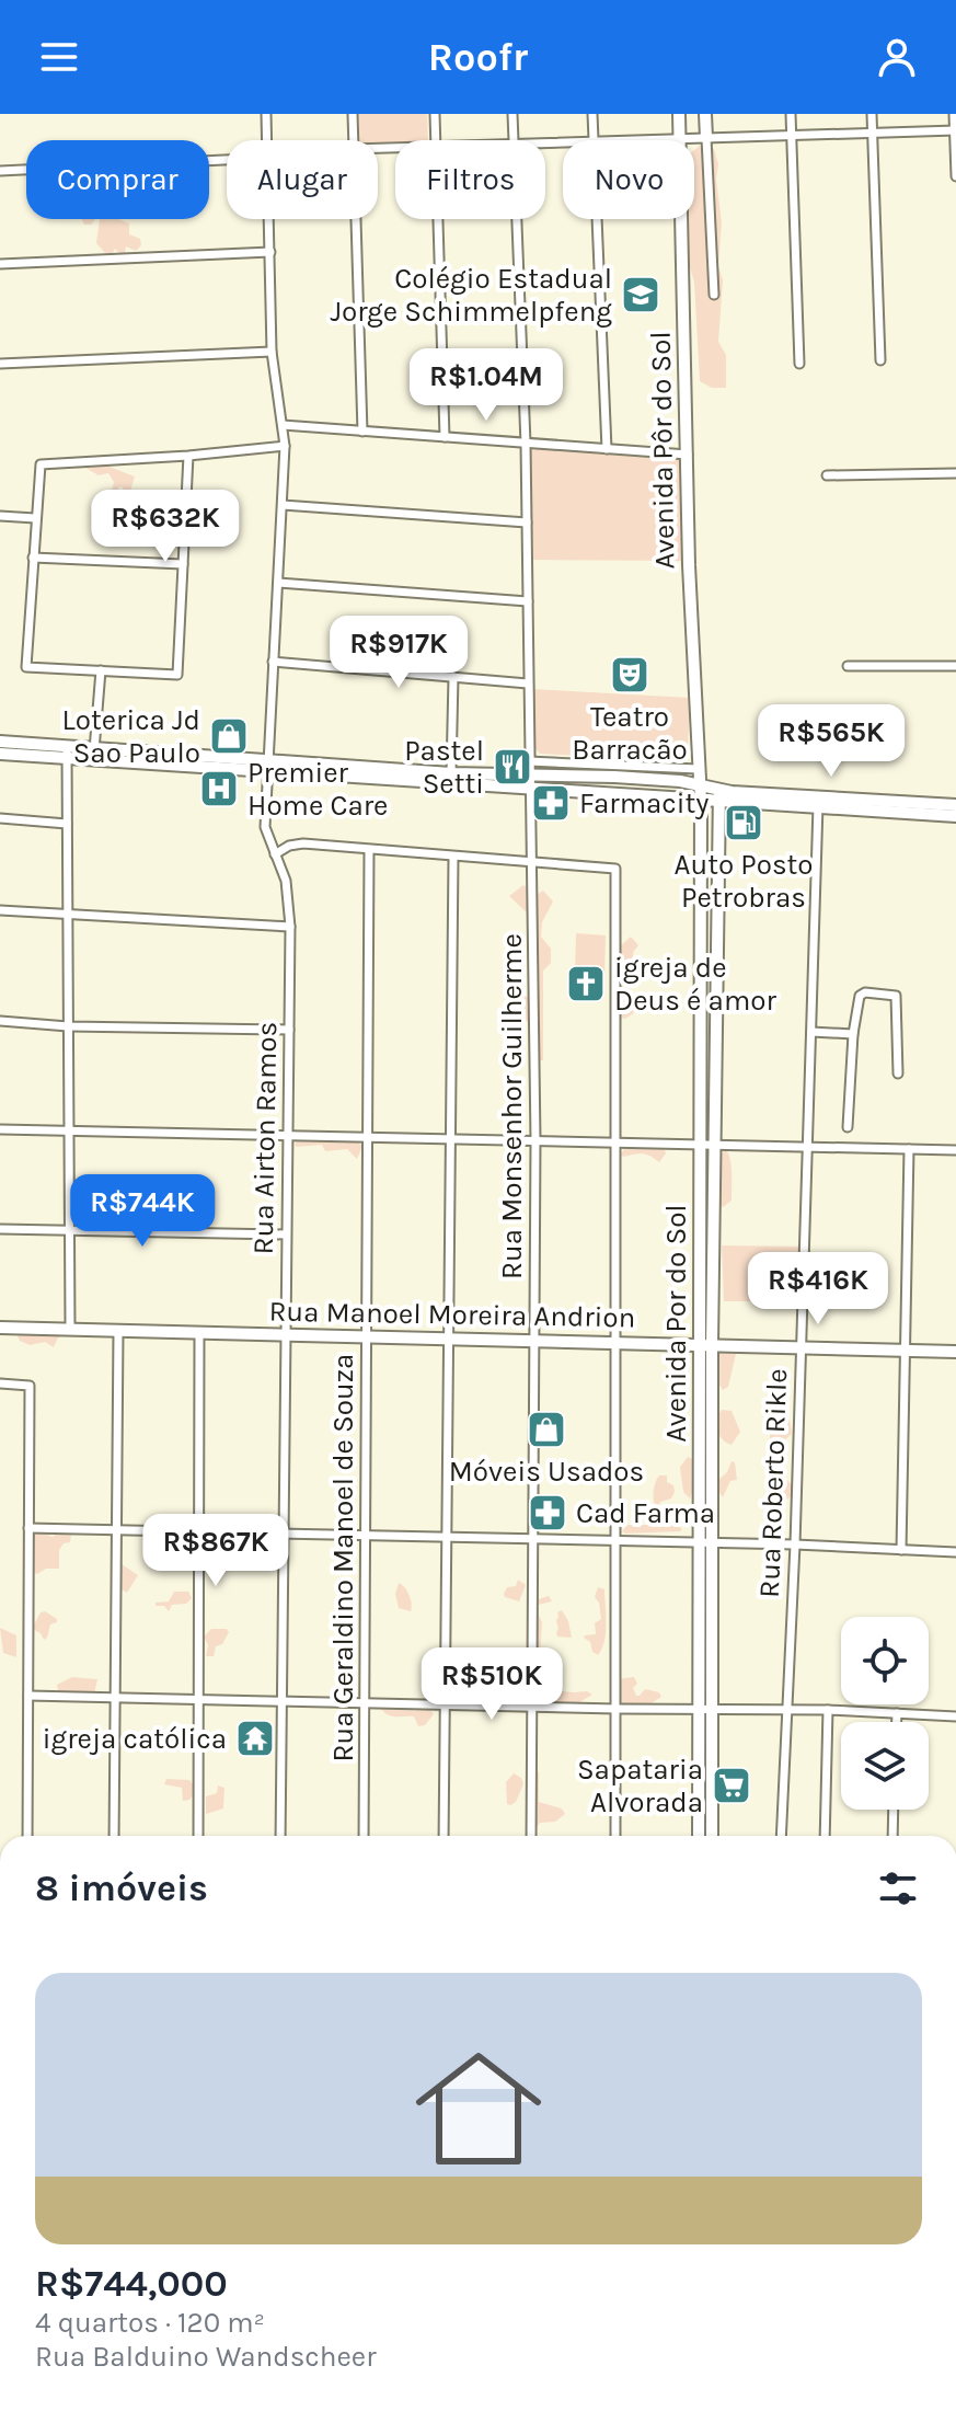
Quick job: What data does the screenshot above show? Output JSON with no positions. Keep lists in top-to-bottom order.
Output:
{
  "streets": {
    "street": [
      "Avenida Pôr do Sol",
      "Rua Monsenhor Guilherme",
      "Rua Airton Ramos",
      "Rua Manoel Moreira Andrion",
      "Avenida Por do Sol",
      "Rua Roberto Rikle",
      "Rua Geraldino Manoel de Souza"
    ]
  },
  "crossings": [
    ["Avenida Pôr do Sol", "Avenida Por do Sol"],
    ["Rua Monsenhor Guilherme", "Rua Manoel Moreira Andrion"],
    ["Rua Airton Ramos", "Rua Manoel Moreira Andrion"],
    ["Rua Manoel Moreira Andrion", "Avenida Por do Sol"],
    ["Rua Manoel Moreira Andrion", "Rua Roberto Rikle"],
    ["Rua Manoel Moreira Andrion", "Rua Geraldino Manoel de Souza"]
  ],
  "places": {
    "school or university": ["Colégio Estadual Jorge Schimmelpfeng"],
    "theatre": ["Teatro Barracão"],
    "shop": ["Loterica Jd Sao Paulo", "Móveis Usados"],
    "restaurant": ["Pastel Setti"],
    "hospital": ["Premier Home Care"],
    "pharmacy": ["Farmacity", "Cad Farma"],
    "fuel station": ["Auto Posto Petrobras"],
    "church": ["igreja de Deus é amor"],
    "temple": ["igreja católica"],
    "supermarket": ["Sapataria Alvorada"]
  },
  "page": {
    "header": "Roofr",
    "chip": [
      "Comprar",
      "Alugar",
      "Filtros",
      "Novo"
    ],
    "price": [
      "R$1.04M",
      "R$632K",
      "R$917K",
      "R$565K",
      "R$744K",
      "R$416K",
      "R$867K",
      "R$510K"
    ],
    "heading": "8 imóveis",
    "list": [
      {
        "name": "R$744,000",
        "note": "4 quartos · 120 m² · Rua Balduino Wandscheer"
      }
    ]
  }
}
